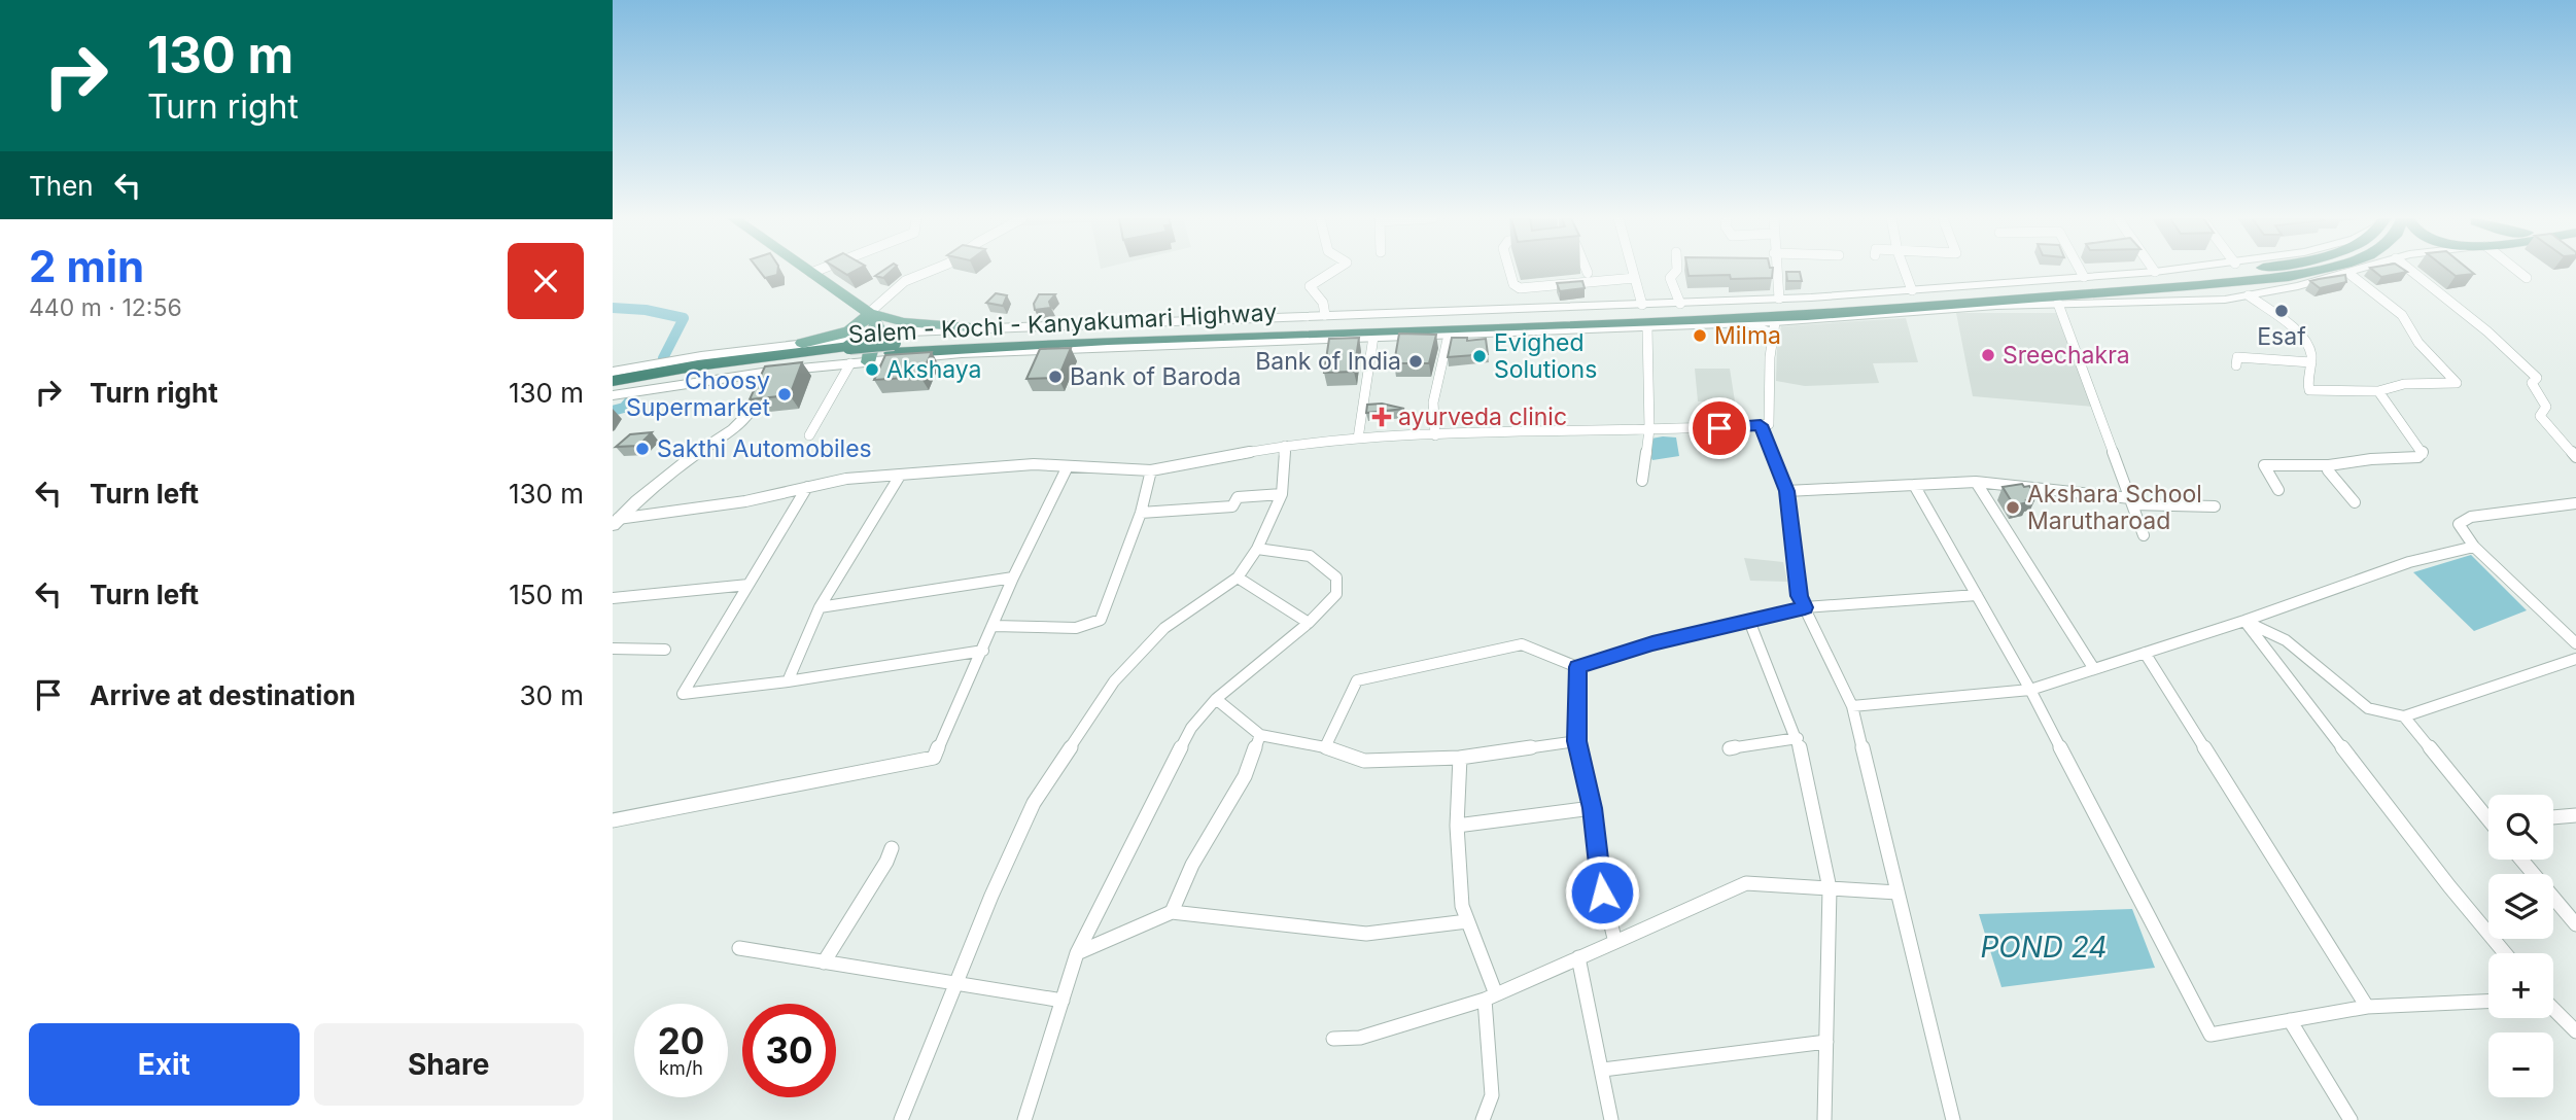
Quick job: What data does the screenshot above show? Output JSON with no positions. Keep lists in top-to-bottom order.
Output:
{
  "streets": {
    "highway": ["Salem - Kochi - Kanyakumari Highway"]
  },
  "water": ["POND 24"],
  "places": {
    "other": [
      "Esaf",
      "Milma",
      "Sreechakra",
      "Evighed Solutions",
      "Bank of India",
      "Akshaya",
      "Bank of Baroda",
      "Choosy Supermarket",
      "Sakthi Automobiles",
      "Akshara School Marutharoad"
    ],
    "health": ["ayurveda clinic"]
  },
  "page": {
    "turn": ["130 m", "Turn right"],
    "then": "Then",
    "heading": ["2 min", "440 m · 12:56"],
    "list": [
      {
        "name": "Turn right",
        "value": "130 m"
      },
      {
        "name": "Turn left",
        "value": "130 m"
      },
      {
        "name": "Turn left",
        "value": "150 m"
      },
      {
        "name": "Arrive at destination",
        "value": "30 m"
      }
    ],
    "map_buttons": ["+", "−"],
    "speed": "20 km/h",
    "limit": "30",
    "buttons": ["Exit", "Share"]
  }
}
